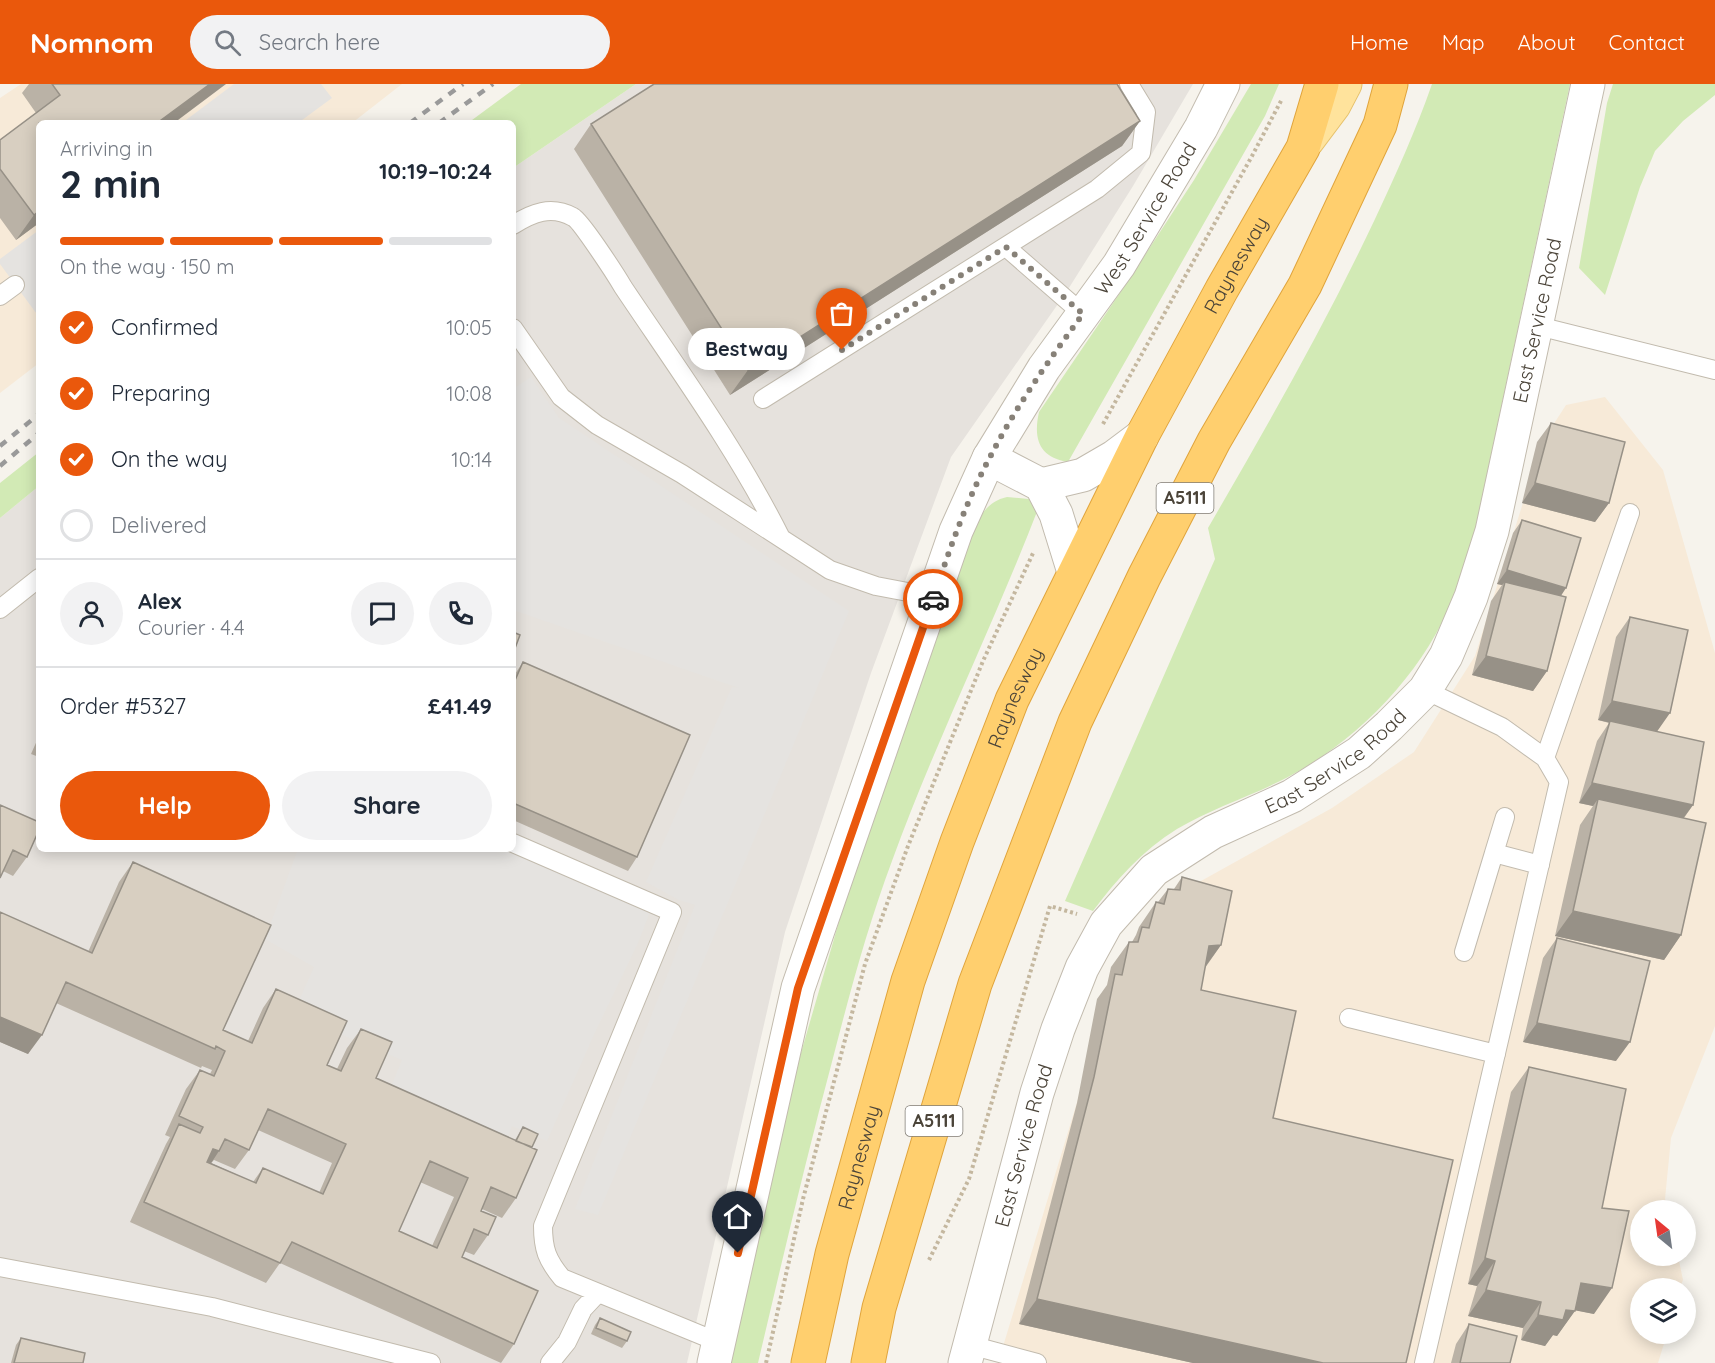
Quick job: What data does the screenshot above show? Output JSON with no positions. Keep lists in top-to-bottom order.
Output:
{
  "streets": {
    "highway": ["Raynesway", "A5111"],
    "street": ["West Service Road", "East Service Road"]
  },
  "places": ["Bestway"],
  "north": "top left",
  "page": {
    "header": "Nomnom",
    "search": "Search here",
    "nav": [
      "Home",
      "Map",
      "About",
      "Contact"
    ],
    "heading": ["2 min", "Arriving in", "10:19–10:24"],
    "panel": [
      "Alex",
      "Courier · 4.4",
      "Order #5327",
      "£41.49"
    ],
    "bar": "On the way · 150 m",
    "list": [
      ["Confirmed", "10:05"],
      ["Preparing", "10:08"],
      ["On the way", "10:14"],
      "Delivered"
    ],
    "bubble": "Bestway",
    "buttons": ["Help", "Share"]
  }
}
